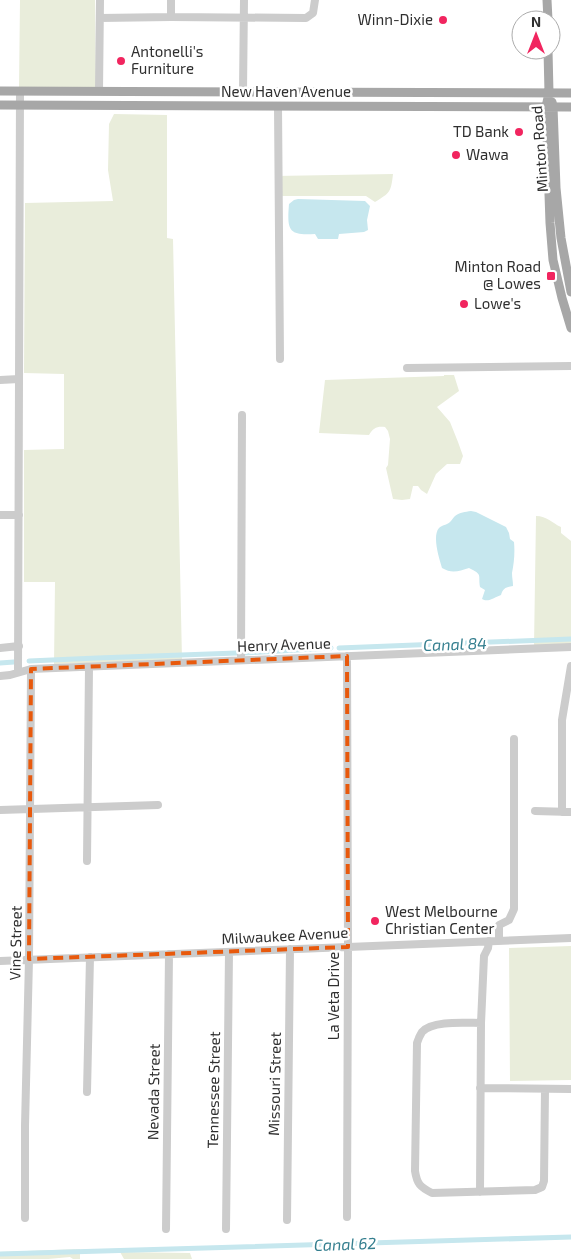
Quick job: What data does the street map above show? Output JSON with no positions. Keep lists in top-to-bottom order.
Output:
{
  "streets": {
    "main road": ["New Haven Avenue", "Minton Road"],
    "street": [
      "Henry Avenue",
      "Milwaukee Avenue",
      "Vine Street",
      "La Veta Drive",
      "Missouri Street",
      "Tennessee Street",
      "Nevada Street"
    ]
  },
  "crossings": [
    ["New Haven Avenue", "Minton Road"],
    ["Henry Avenue", "Vine Street"],
    ["Henry Avenue", "La Veta Drive"],
    ["Milwaukee Avenue", "Vine Street"],
    ["Milwaukee Avenue", "La Veta Drive"],
    ["Milwaukee Avenue", "Missouri Street"],
    ["Milwaukee Avenue", "Tennessee Street"],
    ["Milwaukee Avenue", "Nevada Street"]
  ],
  "water": ["Canal 84", "Canal 62"],
  "places": {
    "other": [
      "Winn-Dixie",
      "Antonelli's Furniture",
      "TD Bank",
      "Wawa",
      "Lowe's",
      "West Melbourne Christian Center"
    ],
    "transit": ["Minton Road @ Lowes"]
  },
  "north": "top"
}
